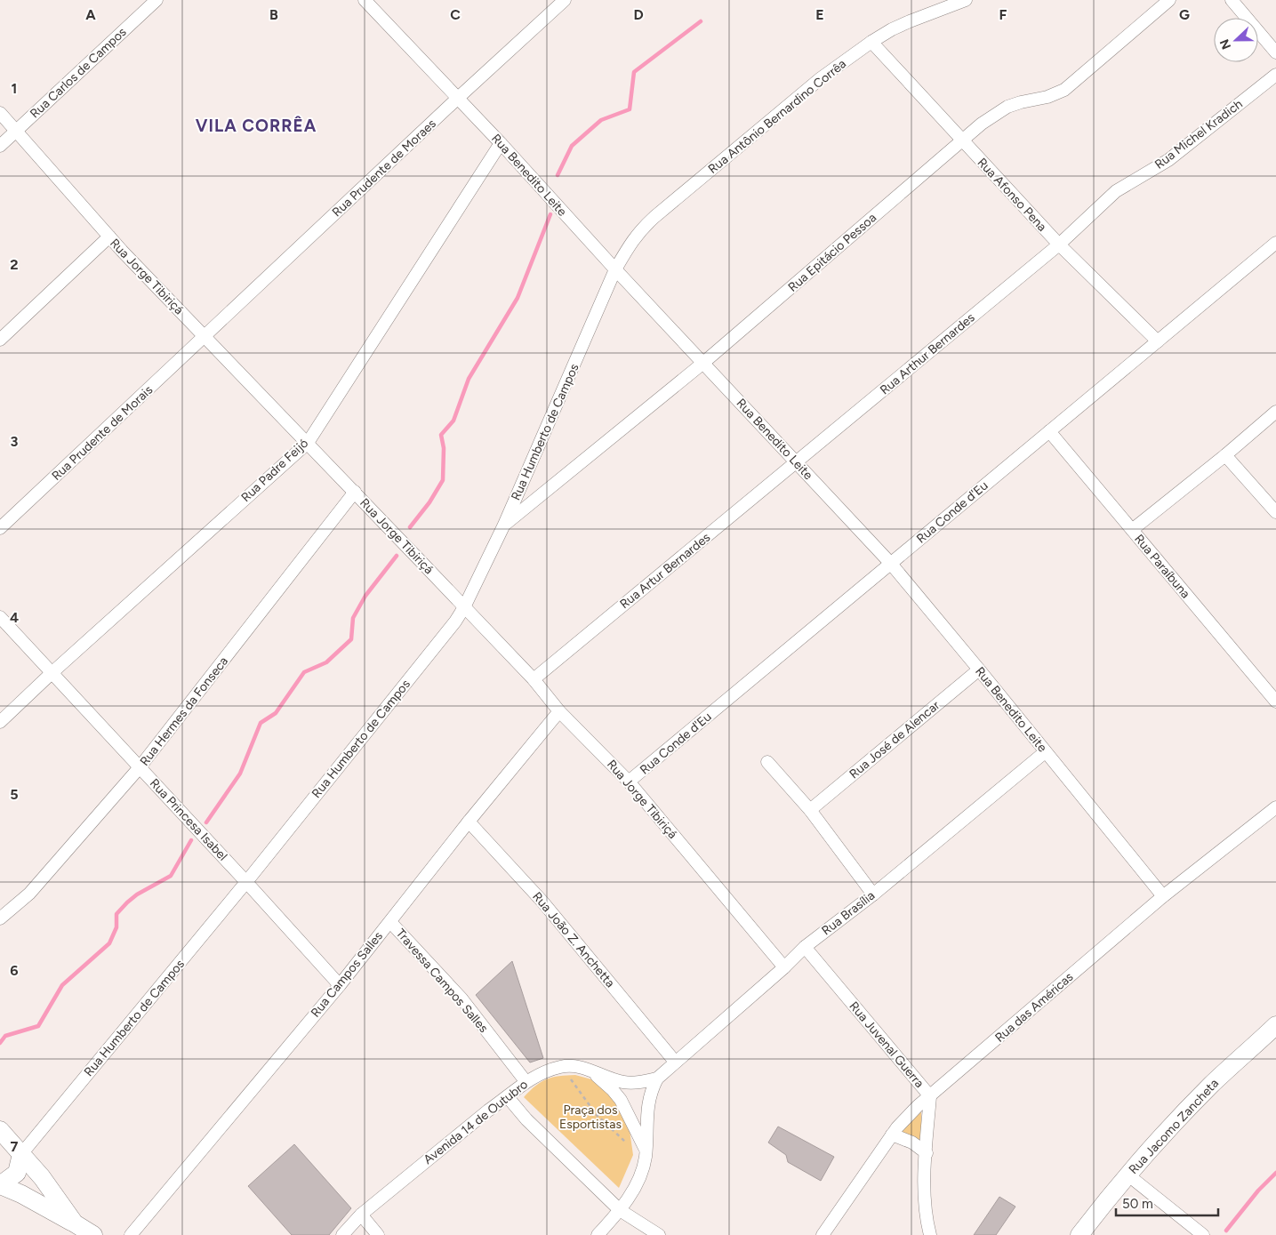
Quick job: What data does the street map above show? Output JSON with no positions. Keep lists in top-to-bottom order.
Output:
{
  "streets": {
    "street": [
      "Rua Carlos de Campos",
      "Rua Antônio Bernardino Corrêa",
      "Rua Michel Kradich",
      "Rua Prudente de Moraes",
      "Rua Benedito Leite",
      "Rua Afonso Pena",
      "Rua Epitácio Pessoa",
      "Rua Jorge Tibiriçá",
      "Rua Arthur Bernardes",
      "Rua Humberto de Campos",
      "Rua Prudente de Morais",
      "Rua Padre Feijó",
      "Rua Conde d'Eu",
      "Rua Paraíbuna",
      "Rua Artur Bernardes",
      "Rua Hermes da Fonseca",
      "Rua José de Alencar",
      "Rua Princesa Isabel",
      "Rua Brasília",
      "Rua João Z. Anchetta",
      "Rua Campos Salles",
      "Travessa Campos Salles",
      "Rua das Américas",
      "Rua Juvenal Guerra",
      "Avenida 14 de Outubro",
      "Rua Jacomo Zancheta"
    ]
  },
  "crossings": [
    ["Rua Carlos de Campos", "Rua Jorge Tibiriçá"],
    ["Rua Antônio Bernardino Corrêa", "Rua Benedito Leite"],
    ["Rua Antônio Bernardino Corrêa", "Rua Afonso Pena"],
    ["Rua Antônio Bernardino Corrêa", "Rua Humberto de Campos"],
    ["Rua Michel Kradich", "Rua Afonso Pena"],
    ["Rua Michel Kradich", "Rua Arthur Bernardes"],
    ["Rua Prudente de Moraes", "Rua Benedito Leite"],
    ["Rua Prudente de Moraes", "Rua Jorge Tibiriçá"],
    ["Rua Prudente de Moraes", "Rua Prudente de Morais"],
    ["Rua Benedito Leite", "Rua Epitácio Pessoa"],
    ["Rua Benedito Leite", "Rua Arthur Bernardes"],
    ["Rua Benedito Leite", "Rua Humberto de Campos"],
    ["Rua Benedito Leite", "Rua Padre Feijó"],
    ["Rua Benedito Leite", "Rua Conde d'Eu"],
    ["Rua Benedito Leite", "Rua Artur Bernardes"],
    ["Rua Benedito Leite", "Rua José de Alencar"],
    ["Rua Benedito Leite", "Rua Brasília"],
    ["Rua Benedito Leite", "Rua das Américas"],
    ["Rua Afonso Pena", "Rua Epitácio Pessoa"],
    ["Rua Afonso Pena", "Rua Arthur Bernardes"],
    ["Rua Afonso Pena", "Rua Conde d'Eu"],
    ["Rua Epitácio Pessoa", "Rua Humberto de Campos"],
    ["Rua Jorge Tibiriçá", "Rua Humberto de Campos"],
    ["Rua Jorge Tibiriçá", "Rua Prudente de Morais"],
    ["Rua Jorge Tibiriçá", "Rua Padre Feijó"],
    ["Rua Jorge Tibiriçá", "Rua Conde d'Eu"],
    ["Rua Jorge Tibiriçá", "Rua Artur Bernardes"],
    ["Rua Jorge Tibiriçá", "Rua Hermes da Fonseca"],
    ["Rua Jorge Tibiriçá", "Rua Brasília"],
    ["Rua Jorge Tibiriçá", "Rua Campos Salles"],
    ["Rua Arthur Bernardes", "Rua Artur Bernardes"],
    ["Rua Humberto de Campos", "Rua Princesa Isabel"],
    ["Rua Padre Feijó", "Rua Princesa Isabel"],
    ["Rua Conde d'Eu", "Rua Paraíbuna"],
    ["Rua Hermes da Fonseca", "Rua Princesa Isabel"],
    ["Rua Princesa Isabel", "Rua Campos Salles"],
    ["Rua Brasília", "Rua João Z. Anchetta"],
    ["Rua Brasília", "Rua Juvenal Guerra"],
    ["Rua Brasília", "Avenida 14 de Outubro"],
    ["Rua João Z. Anchetta", "Rua Campos Salles"],
    ["Rua Campos Salles", "Travessa Campos Salles"],
    ["Travessa Campos Salles", "Avenida 14 de Outubro"],
    ["Rua das Américas", "Rua Juvenal Guerra"]
  ],
  "districts": ["VILA CORRÊA"],
  "parks": ["Praça dos Esportistas"],
  "scale_bar": "50 m",
  "north": "left",
  "grid": {
    "columns": [
      "A",
      "B",
      "C",
      "D",
      "E",
      "F",
      "G"
    ],
    "rows": [
      "1",
      "2",
      "3",
      "4",
      "5",
      "6",
      "7"
    ]
  }
}
